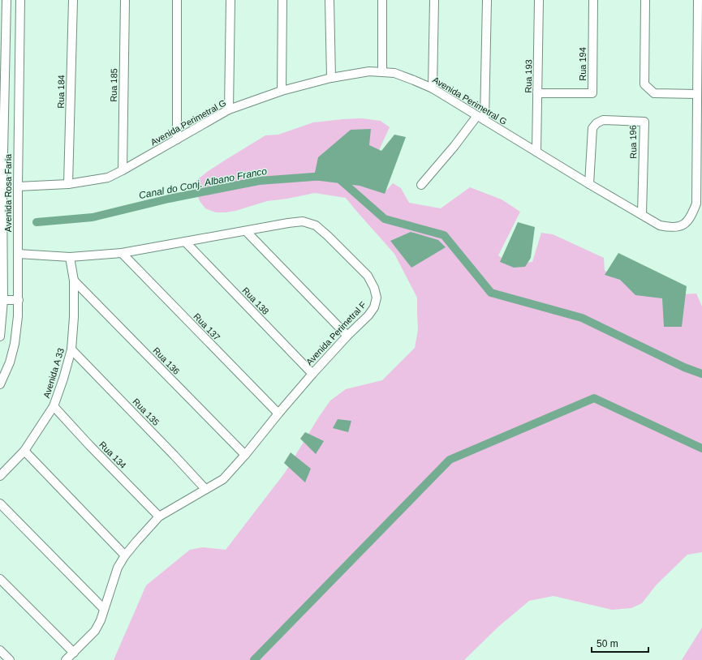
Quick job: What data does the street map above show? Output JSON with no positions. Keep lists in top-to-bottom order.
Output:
{
  "streets": {
    "street": [
      "Rua 194",
      "Rua 193",
      "Rua 185",
      "Rua 184",
      "Avenida Perimetral G",
      "Rua 196",
      "Avenida Rosa Faria",
      "Rua 138",
      "Rua 137",
      "Avenida Perimetral F",
      "Rua 136",
      "Avenida A 33",
      "Rua 135",
      "Rua 134"
    ]
  },
  "crossings": [
    ["Rua 194", "Rua 193"],
    ["Rua 193", "Avenida Perimetral G"],
    ["Rua 185", "Avenida Perimetral G"],
    ["Rua 184", "Avenida Perimetral G"],
    ["Avenida Perimetral G", "Rua 196"],
    ["Avenida Perimetral G", "Avenida Rosa Faria"],
    ["Avenida Rosa Faria", "Avenida Perimetral F"],
    ["Rua 138", "Avenida Perimetral F"],
    ["Rua 137", "Avenida Perimetral F"],
    ["Avenida Perimetral F", "Rua 136"],
    ["Avenida Perimetral F", "Avenida A 33"],
    ["Avenida Perimetral F", "Rua 135"],
    ["Avenida Perimetral F", "Rua 134"],
    ["Rua 136", "Avenida A 33"],
    ["Avenida A 33", "Rua 135"],
    ["Avenida A 33", "Rua 134"]
  ],
  "water": ["Canal do Conj. Albano Franco"],
  "scale_bar": "50 m"
}
